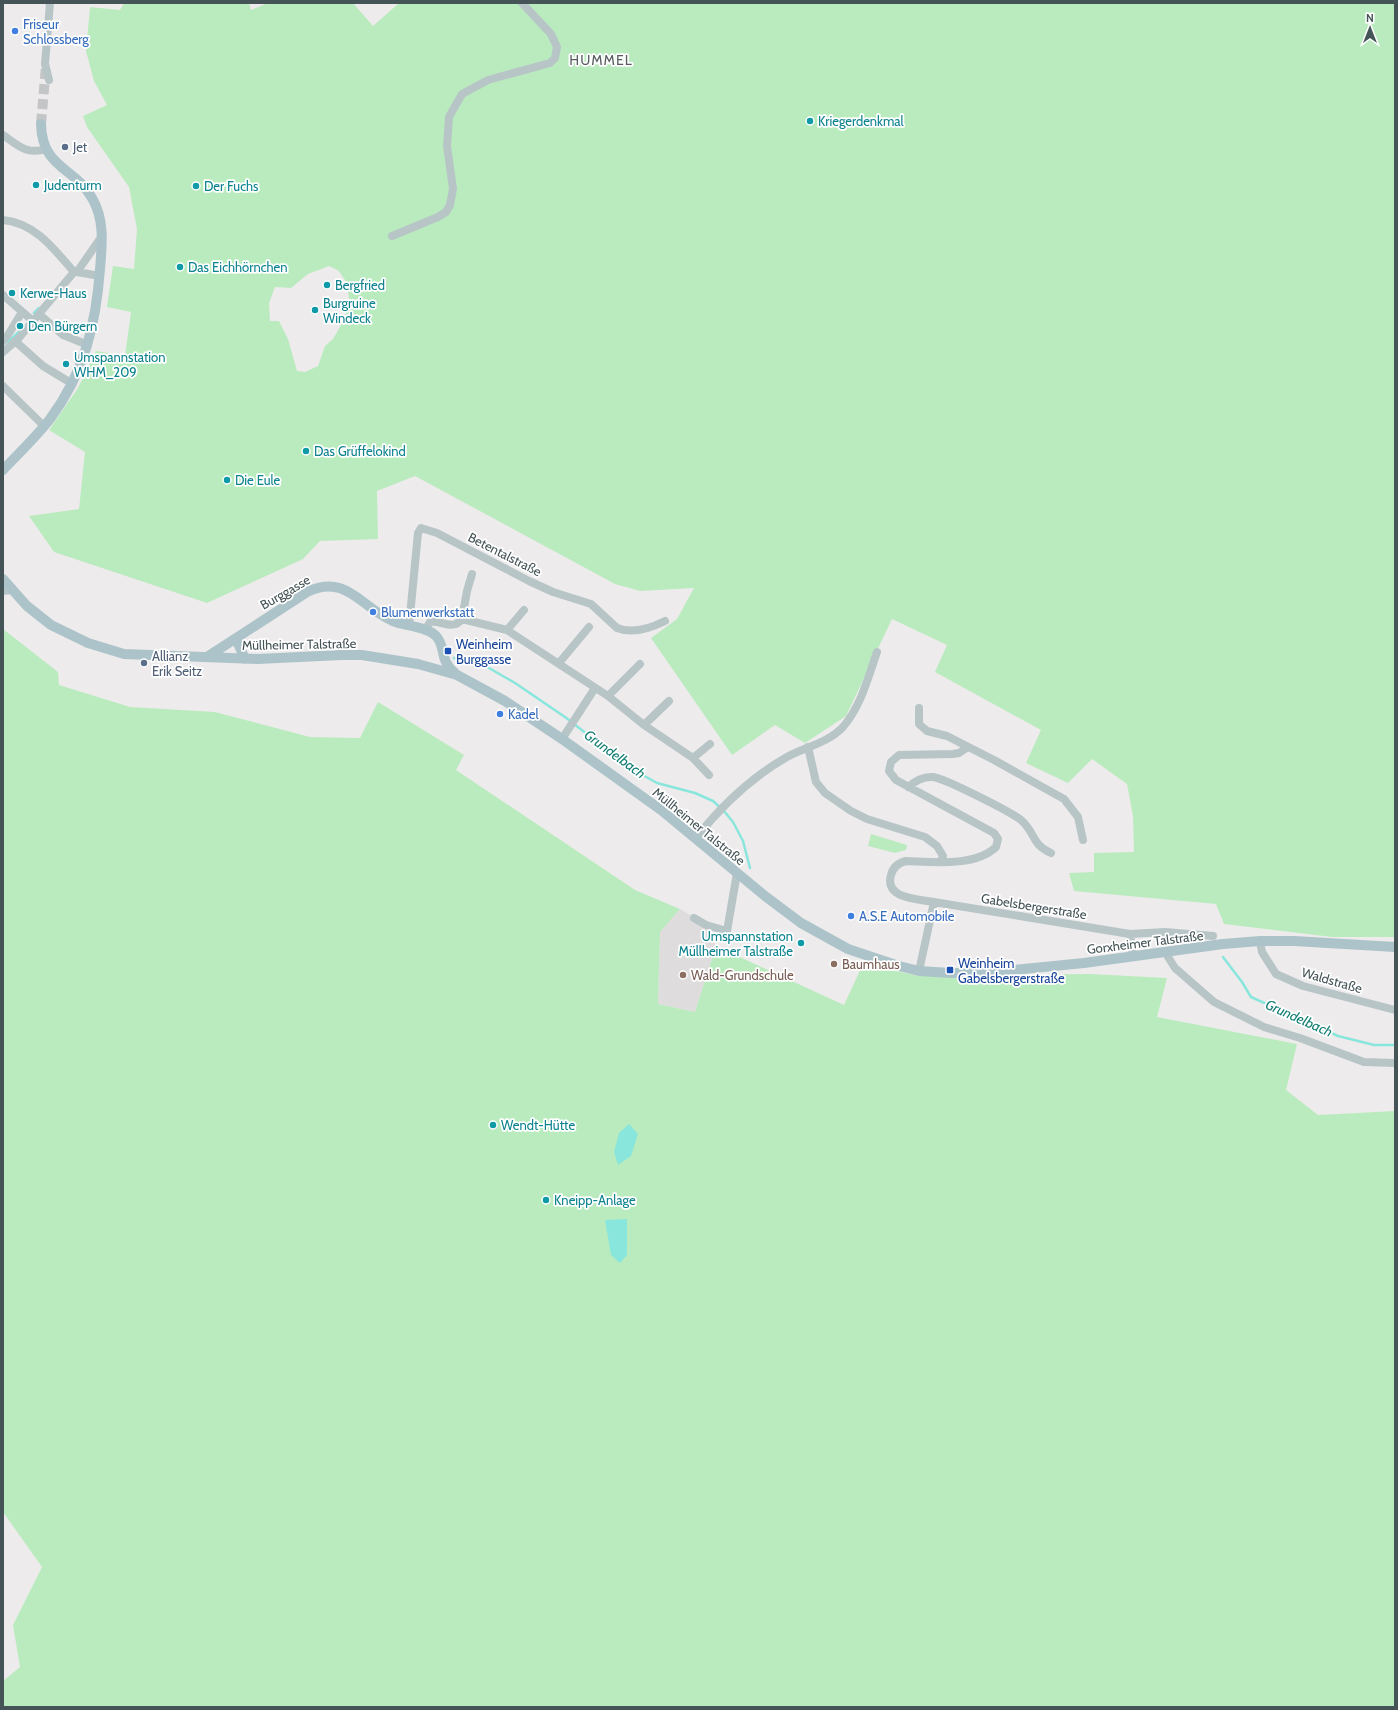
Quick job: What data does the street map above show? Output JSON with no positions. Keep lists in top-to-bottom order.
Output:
{
  "streets": {
    "main road": ["Burggasse", "Müllheimer Talstraße", "Gorxheimer Talstraße"],
    "street": ["Betentalstraße", "Gabelsbergerstraße", "Waldstraße"]
  },
  "crossings": [
    ["Betentalstraße", "Burggasse"],
    ["Burggasse", "Müllheimer Talstraße"],
    ["Müllheimer Talstraße", "Gorxheimer Talstraße"],
    ["Gorxheimer Talstraße", "Waldstraße"]
  ],
  "districts": ["HUMMEL"],
  "water": ["Grundelbach"],
  "places": {
    "other": [
      "Friseur Schlossberg",
      "Kriegerdenkmal",
      "Jet",
      "Judenturm",
      "Der Fuchs",
      "Das Eichhörnchen",
      "Bergfried",
      "Kerwe-Haus",
      "Burgruine Windeck",
      "Den Bürgern",
      "Umspannstation WHM_209",
      "Das Grüffelokind",
      "Die Eule",
      "Blumenwerkstatt",
      "Allianz Erik Seitz",
      "Kadel",
      "A.S.E Automobile",
      "Umspannstation Müllheimer Talstraße",
      "Baumhaus",
      "Wald-Grundschule",
      "Wendt-Hütte",
      "Kneipp-Anlage"
    ],
    "transit": ["Weinheim Burggasse", "Weinheim Gabelsbergerstraße"]
  },
  "north": "top"
}
